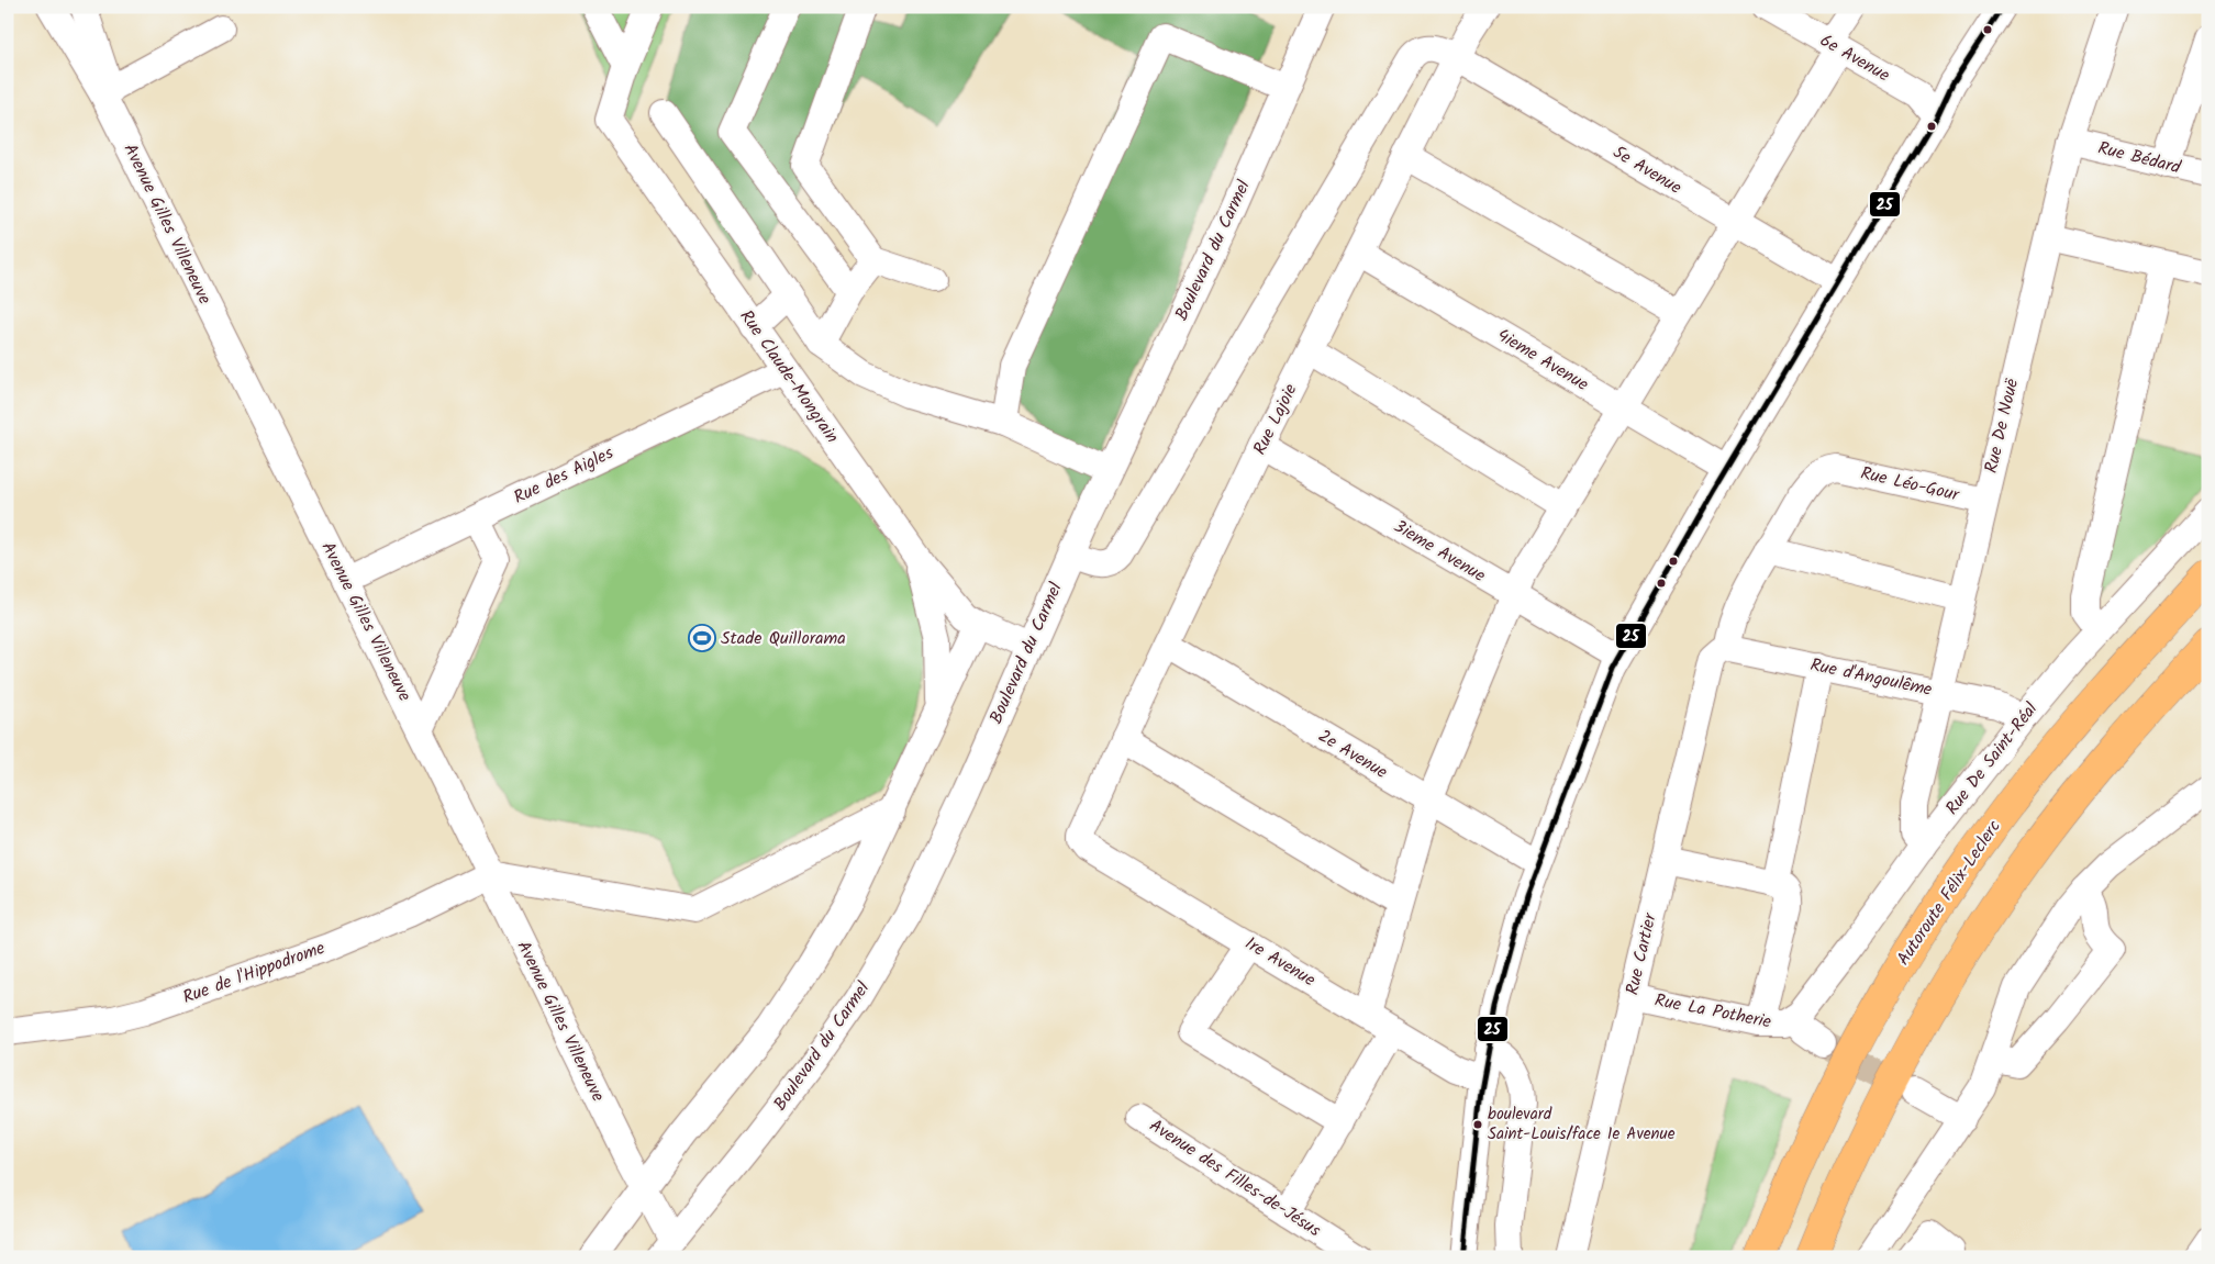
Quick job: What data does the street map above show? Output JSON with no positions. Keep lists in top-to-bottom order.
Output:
{
  "streets": {
    "highway": ["Autoroute Félix-Leclerc"],
    "street": [
      "6e Avenue",
      "Rue Bédard",
      "5e Avenue",
      "Avenue Gilles Villeneuve",
      "Boulevard du Carmel",
      "4ieme Avenue",
      "Rue Claude-Mongrain",
      "Rue Lajoie",
      "Rue De Nouë",
      "Rue des Aigles",
      "Rue Léo-Gour",
      "3ieme Avenue",
      "Rue d'Angoulême",
      "2e Avenue",
      "Rue De Saint-Réal",
      "Rue Cartier",
      "1re Avenue",
      "Rue de l'Hippodrome",
      "Rue La Potherie",
      "Avenue des Filles-de-Jésus"
    ]
  },
  "crossings": [
    ["Rue Bédard", "Rue De Nouë"],
    ["5e Avenue", "Boulevard du Carmel"],
    ["5e Avenue", "Rue Lajoie"],
    ["Avenue Gilles Villeneuve", "Boulevard du Carmel"],
    ["Avenue Gilles Villeneuve", "Rue des Aigles"],
    ["Avenue Gilles Villeneuve", "Rue de l'Hippodrome"],
    ["Boulevard du Carmel", "Rue Claude-Mongrain"],
    ["4ieme Avenue", "Rue Lajoie"],
    ["Rue Claude-Mongrain", "Rue des Aigles"],
    ["Rue Lajoie", "3ieme Avenue"],
    ["Rue Lajoie", "2e Avenue"],
    ["Rue Lajoie", "1re Avenue"],
    ["Rue De Nouë", "Rue Léo-Gour"],
    ["Rue De Nouë", "Rue d'Angoulême"],
    ["Rue De Nouë", "Rue De Saint-Réal"],
    ["Rue Léo-Gour", "Rue Cartier"],
    ["Rue d'Angoulême", "Rue De Saint-Réal"],
    ["Rue d'Angoulême", "Rue Cartier"],
    ["Rue De Saint-Réal", "Rue La Potherie"],
    ["Rue Cartier", "Rue La Potherie"]
  ],
  "places": {
    "sports": ["Stade Quillorama"],
    "other": ["boulevard Saint-Louis/face 1e Avenue"]
  },
  "lines": ["transit line 25"]
}
